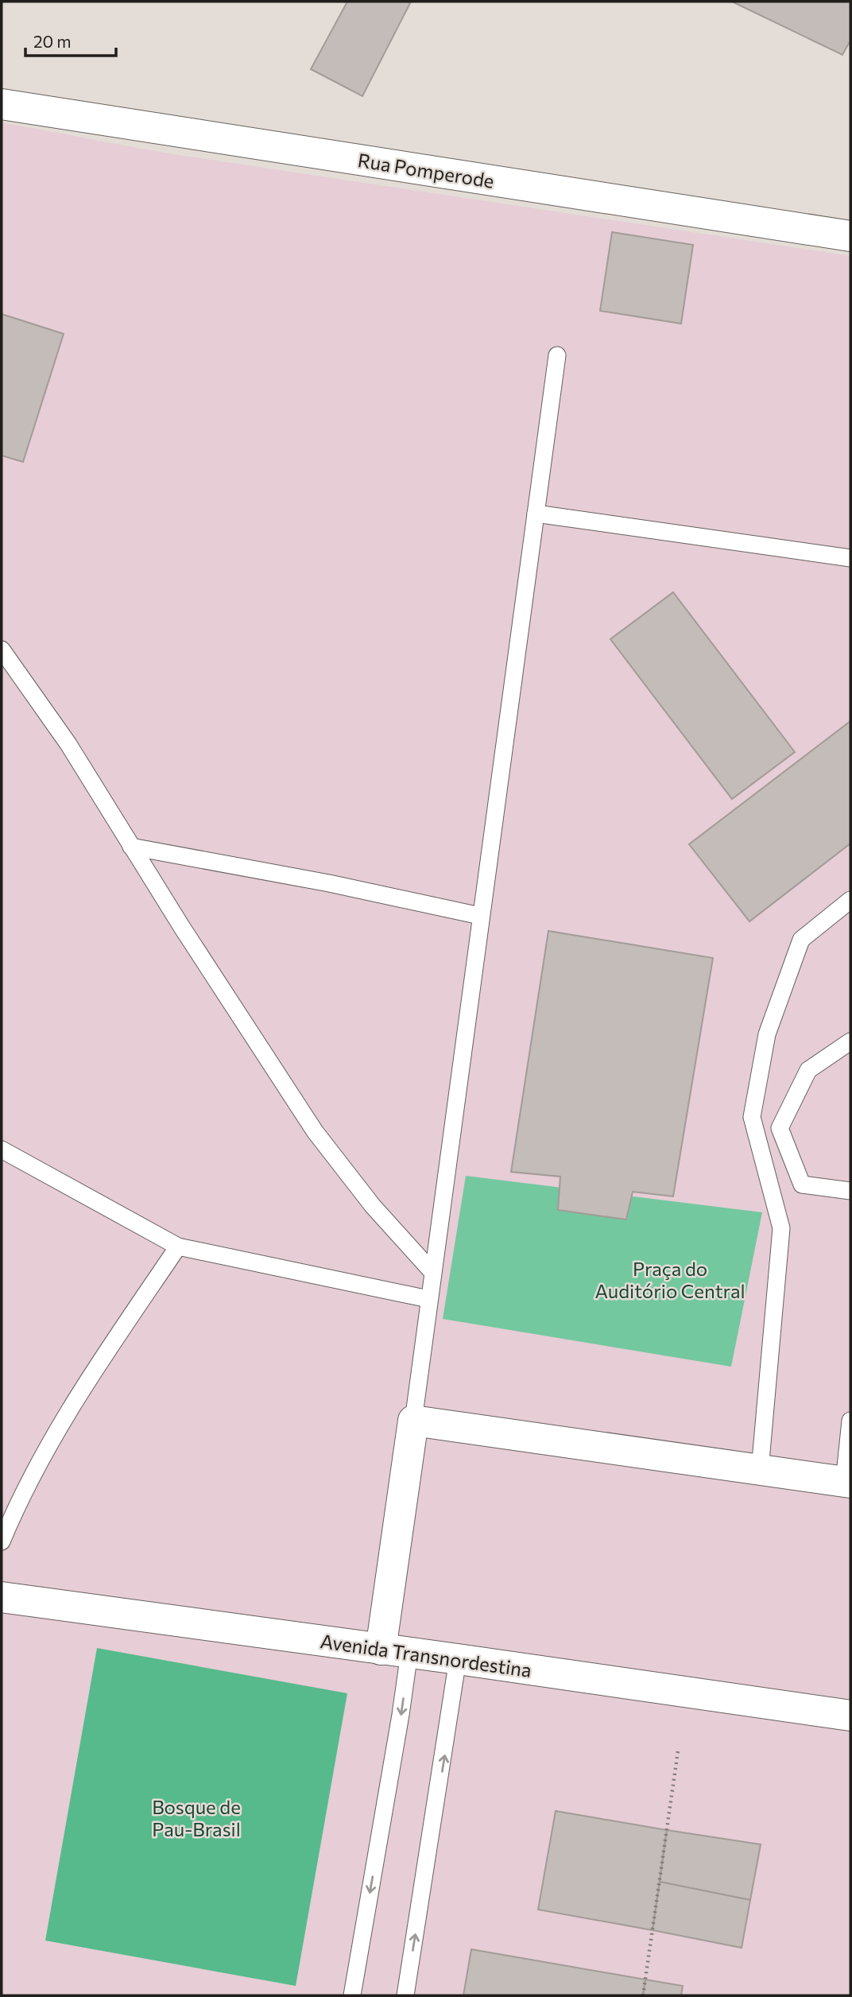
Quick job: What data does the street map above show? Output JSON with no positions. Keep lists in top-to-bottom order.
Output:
{
  "streets": {
    "street": ["Rua Pomperode", "Avenida Transnordestina"]
  },
  "parks": ["Praça do Auditório Central", "Bosque de Pau-Brasil"],
  "scale_bar": "20 m"
}
